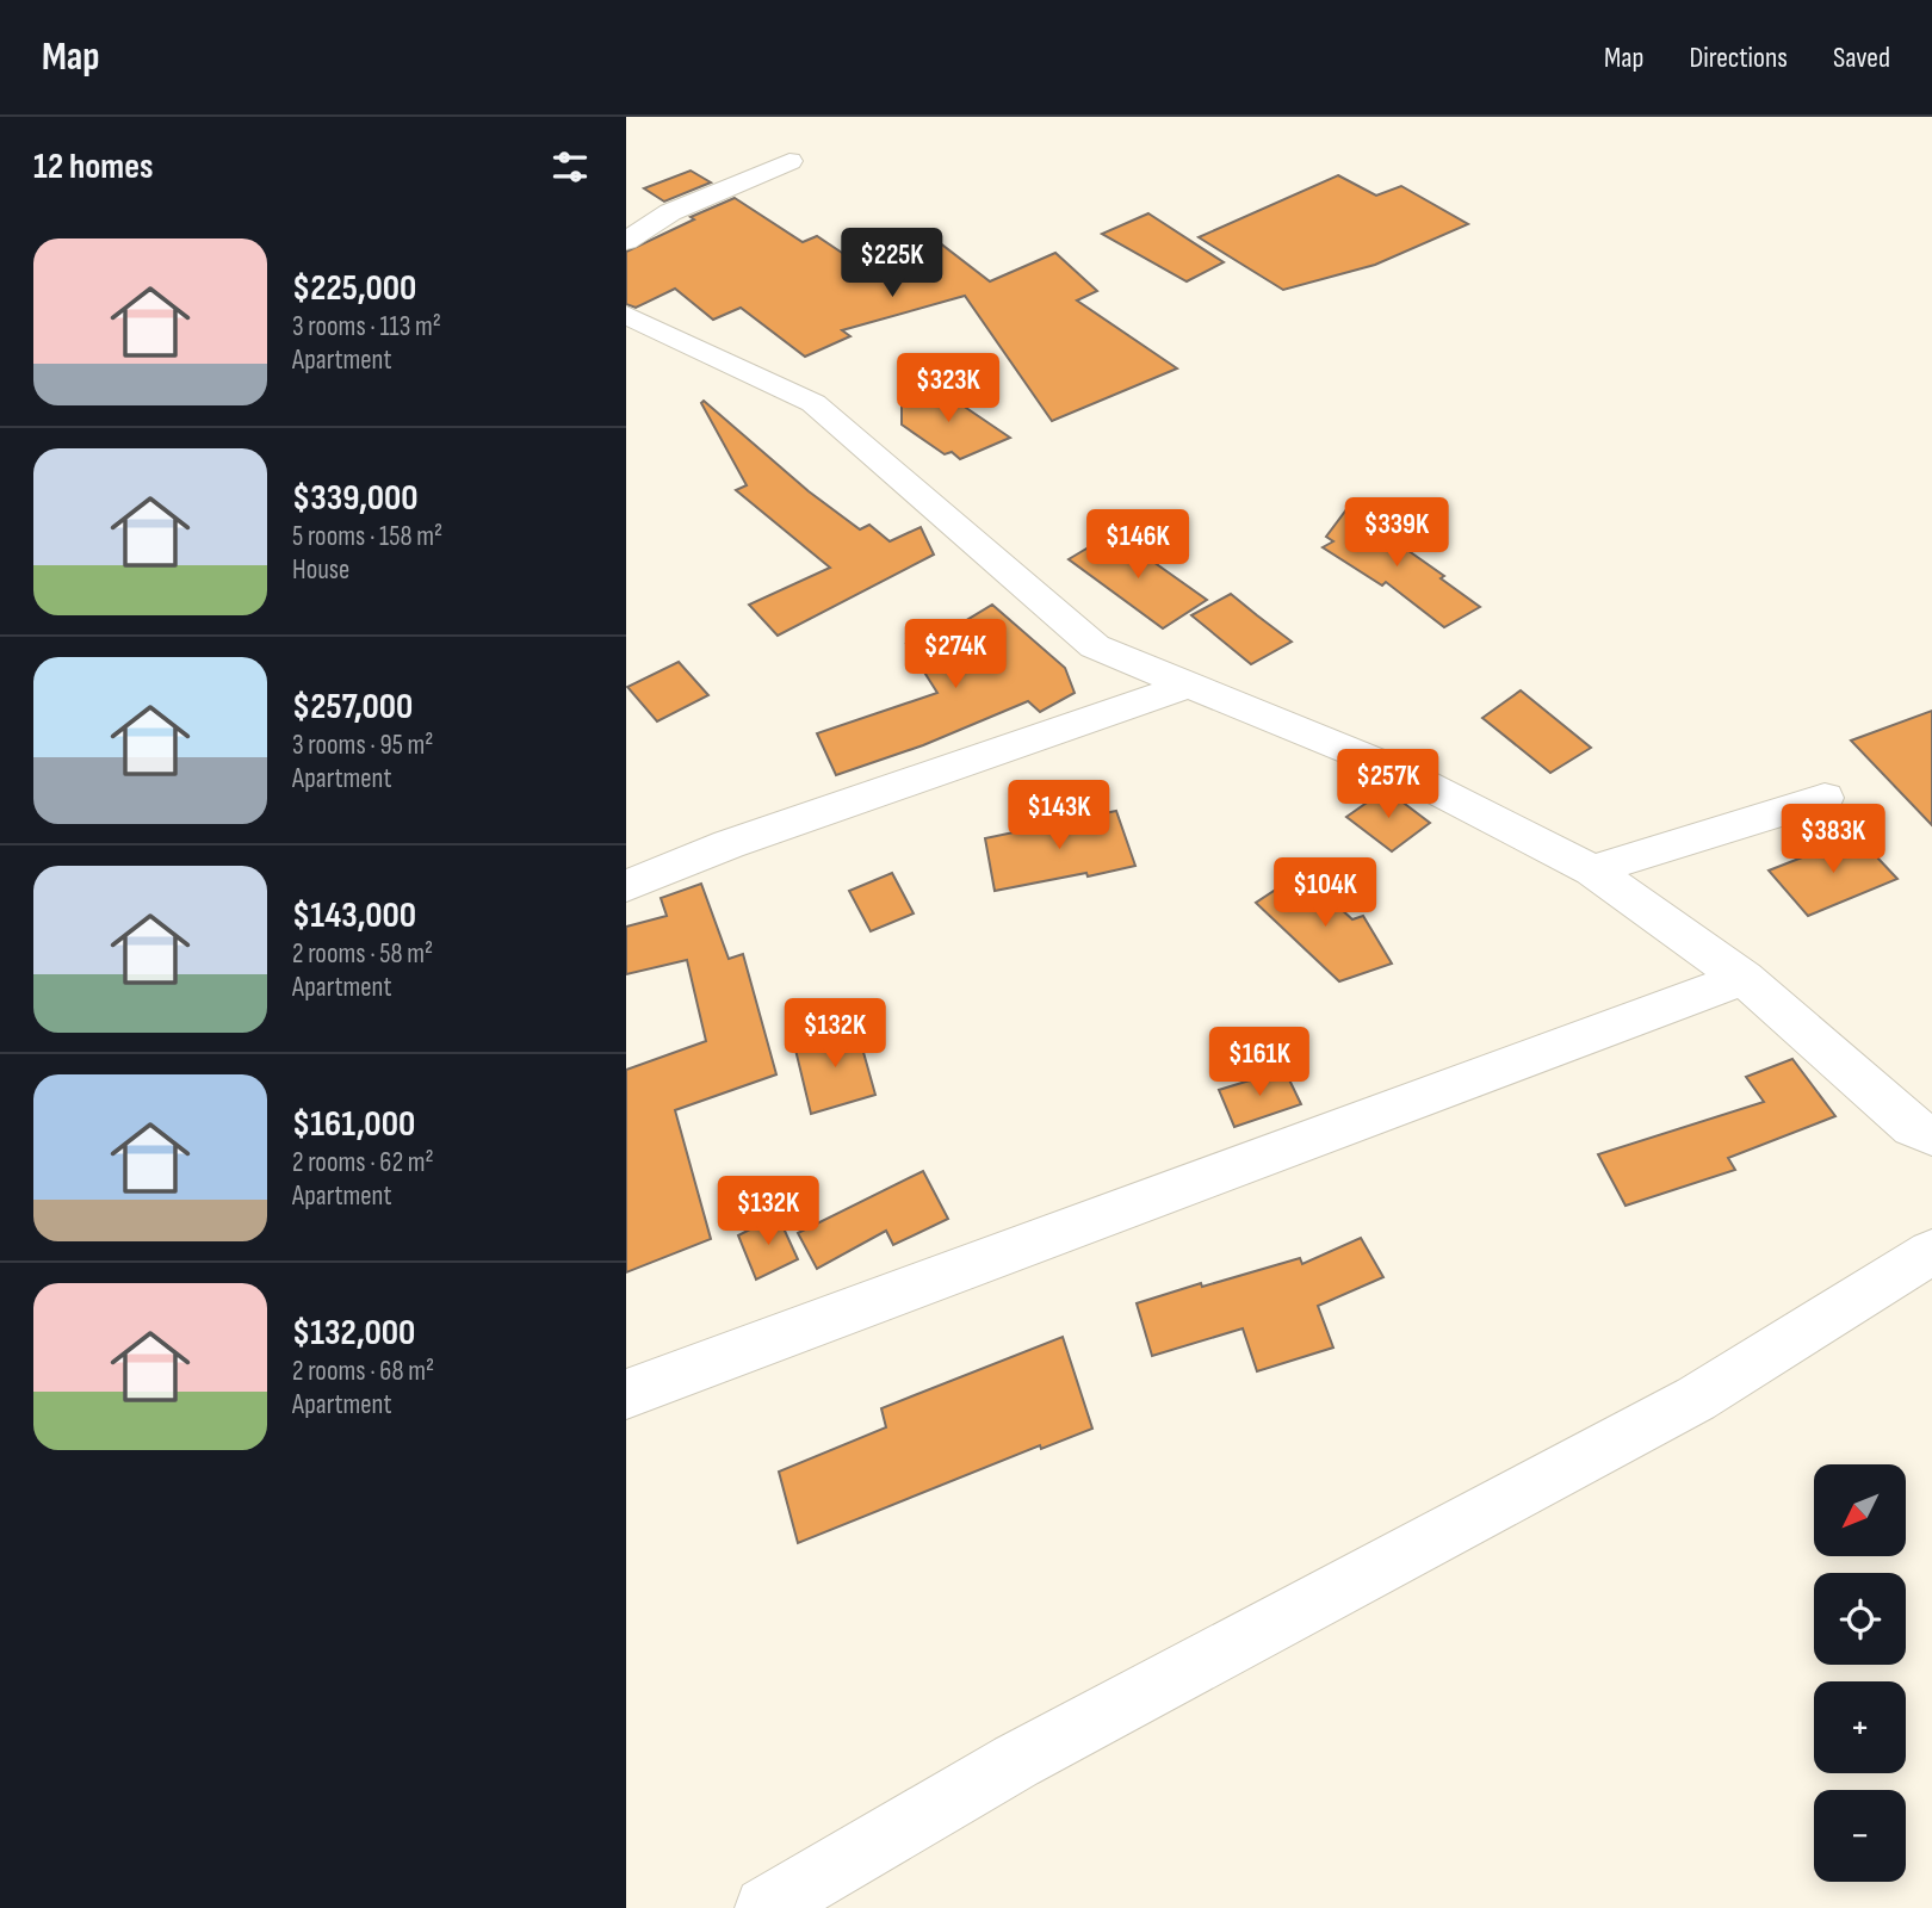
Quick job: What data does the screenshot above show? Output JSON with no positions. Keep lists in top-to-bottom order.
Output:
{
  "north": "bottom left",
  "page": {
    "header": "Map",
    "nav": ["Map", "Directions", "Saved"],
    "heading": "12 homes",
    "list": [
      {
        "name": "$225,000",
        "note": "3 rooms · 113 m² · Apartment"
      },
      {
        "name": "$339,000",
        "note": "5 rooms · 158 m² · House"
      },
      {
        "name": "$257,000",
        "note": "3 rooms · 95 m² · Apartment"
      },
      {
        "name": "$143,000",
        "note": "2 rooms · 58 m² · Apartment"
      },
      {
        "name": "$161,000",
        "note": "2 rooms · 62 m² · Apartment"
      },
      {
        "name": "$132,000",
        "note": "2 rooms · 68 m² · Apartment"
      }
    ],
    "price": [
      "$225K",
      "$323K",
      "$339K",
      "$146K",
      "$274K",
      "$257K",
      "$143K",
      "$383K",
      "$104K",
      "$132K",
      "$161K",
      "$132K"
    ],
    "map_buttons": ["+", "−"]
  }
}
